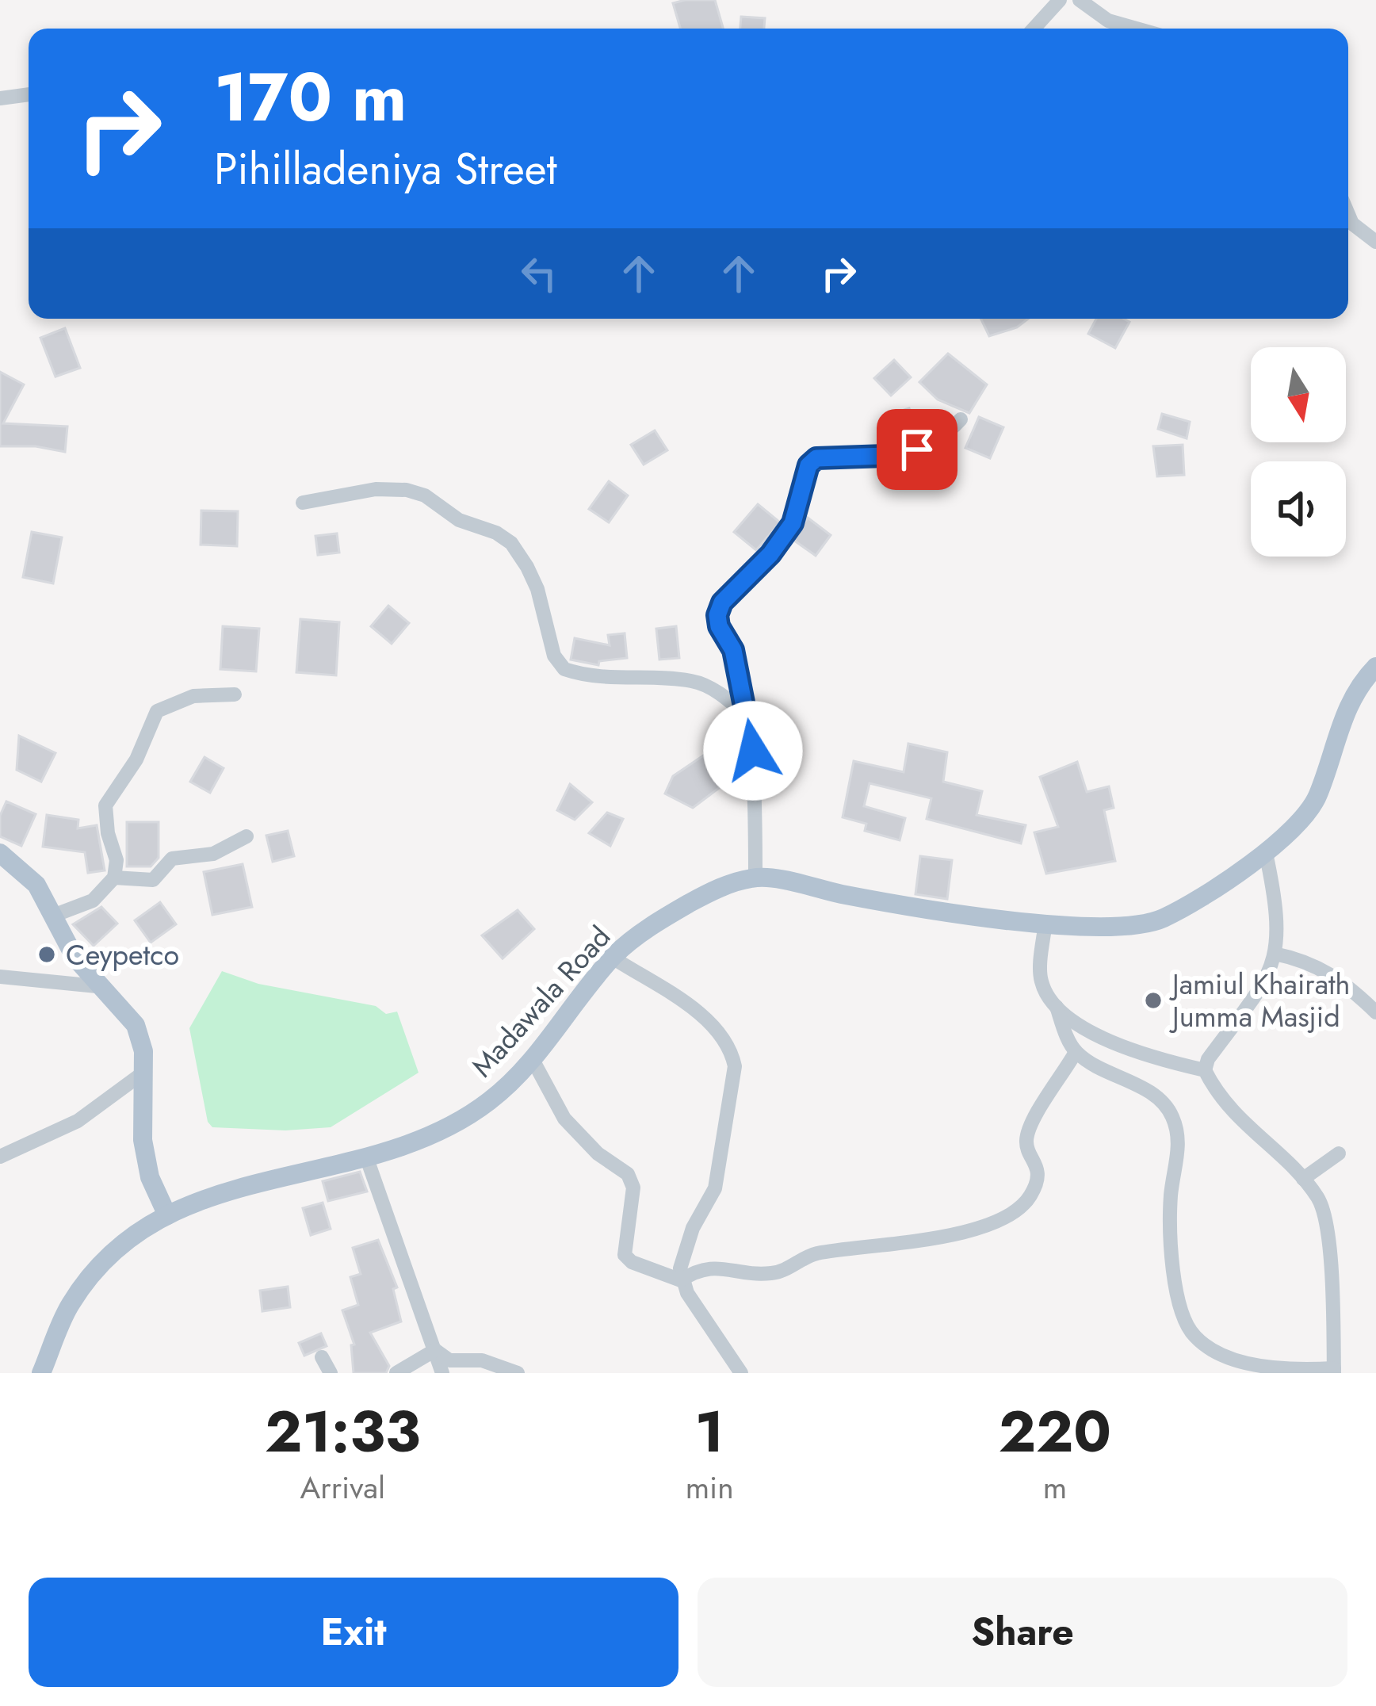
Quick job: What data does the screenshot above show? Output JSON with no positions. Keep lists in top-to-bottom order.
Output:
{
  "streets": {
    "main road": ["Madawala Road"]
  },
  "places": ["Ceypetco", "Jamiul Khairath Jumma Masjid"],
  "north": "bottom",
  "page": {
    "turn": ["170 m", "Pihilladeniya Street"],
    "eta": [
      "21:33",
      "Arrival",
      "1",
      "min",
      "220",
      "m"
    ],
    "buttons": ["Exit", "Share"]
  }
}
